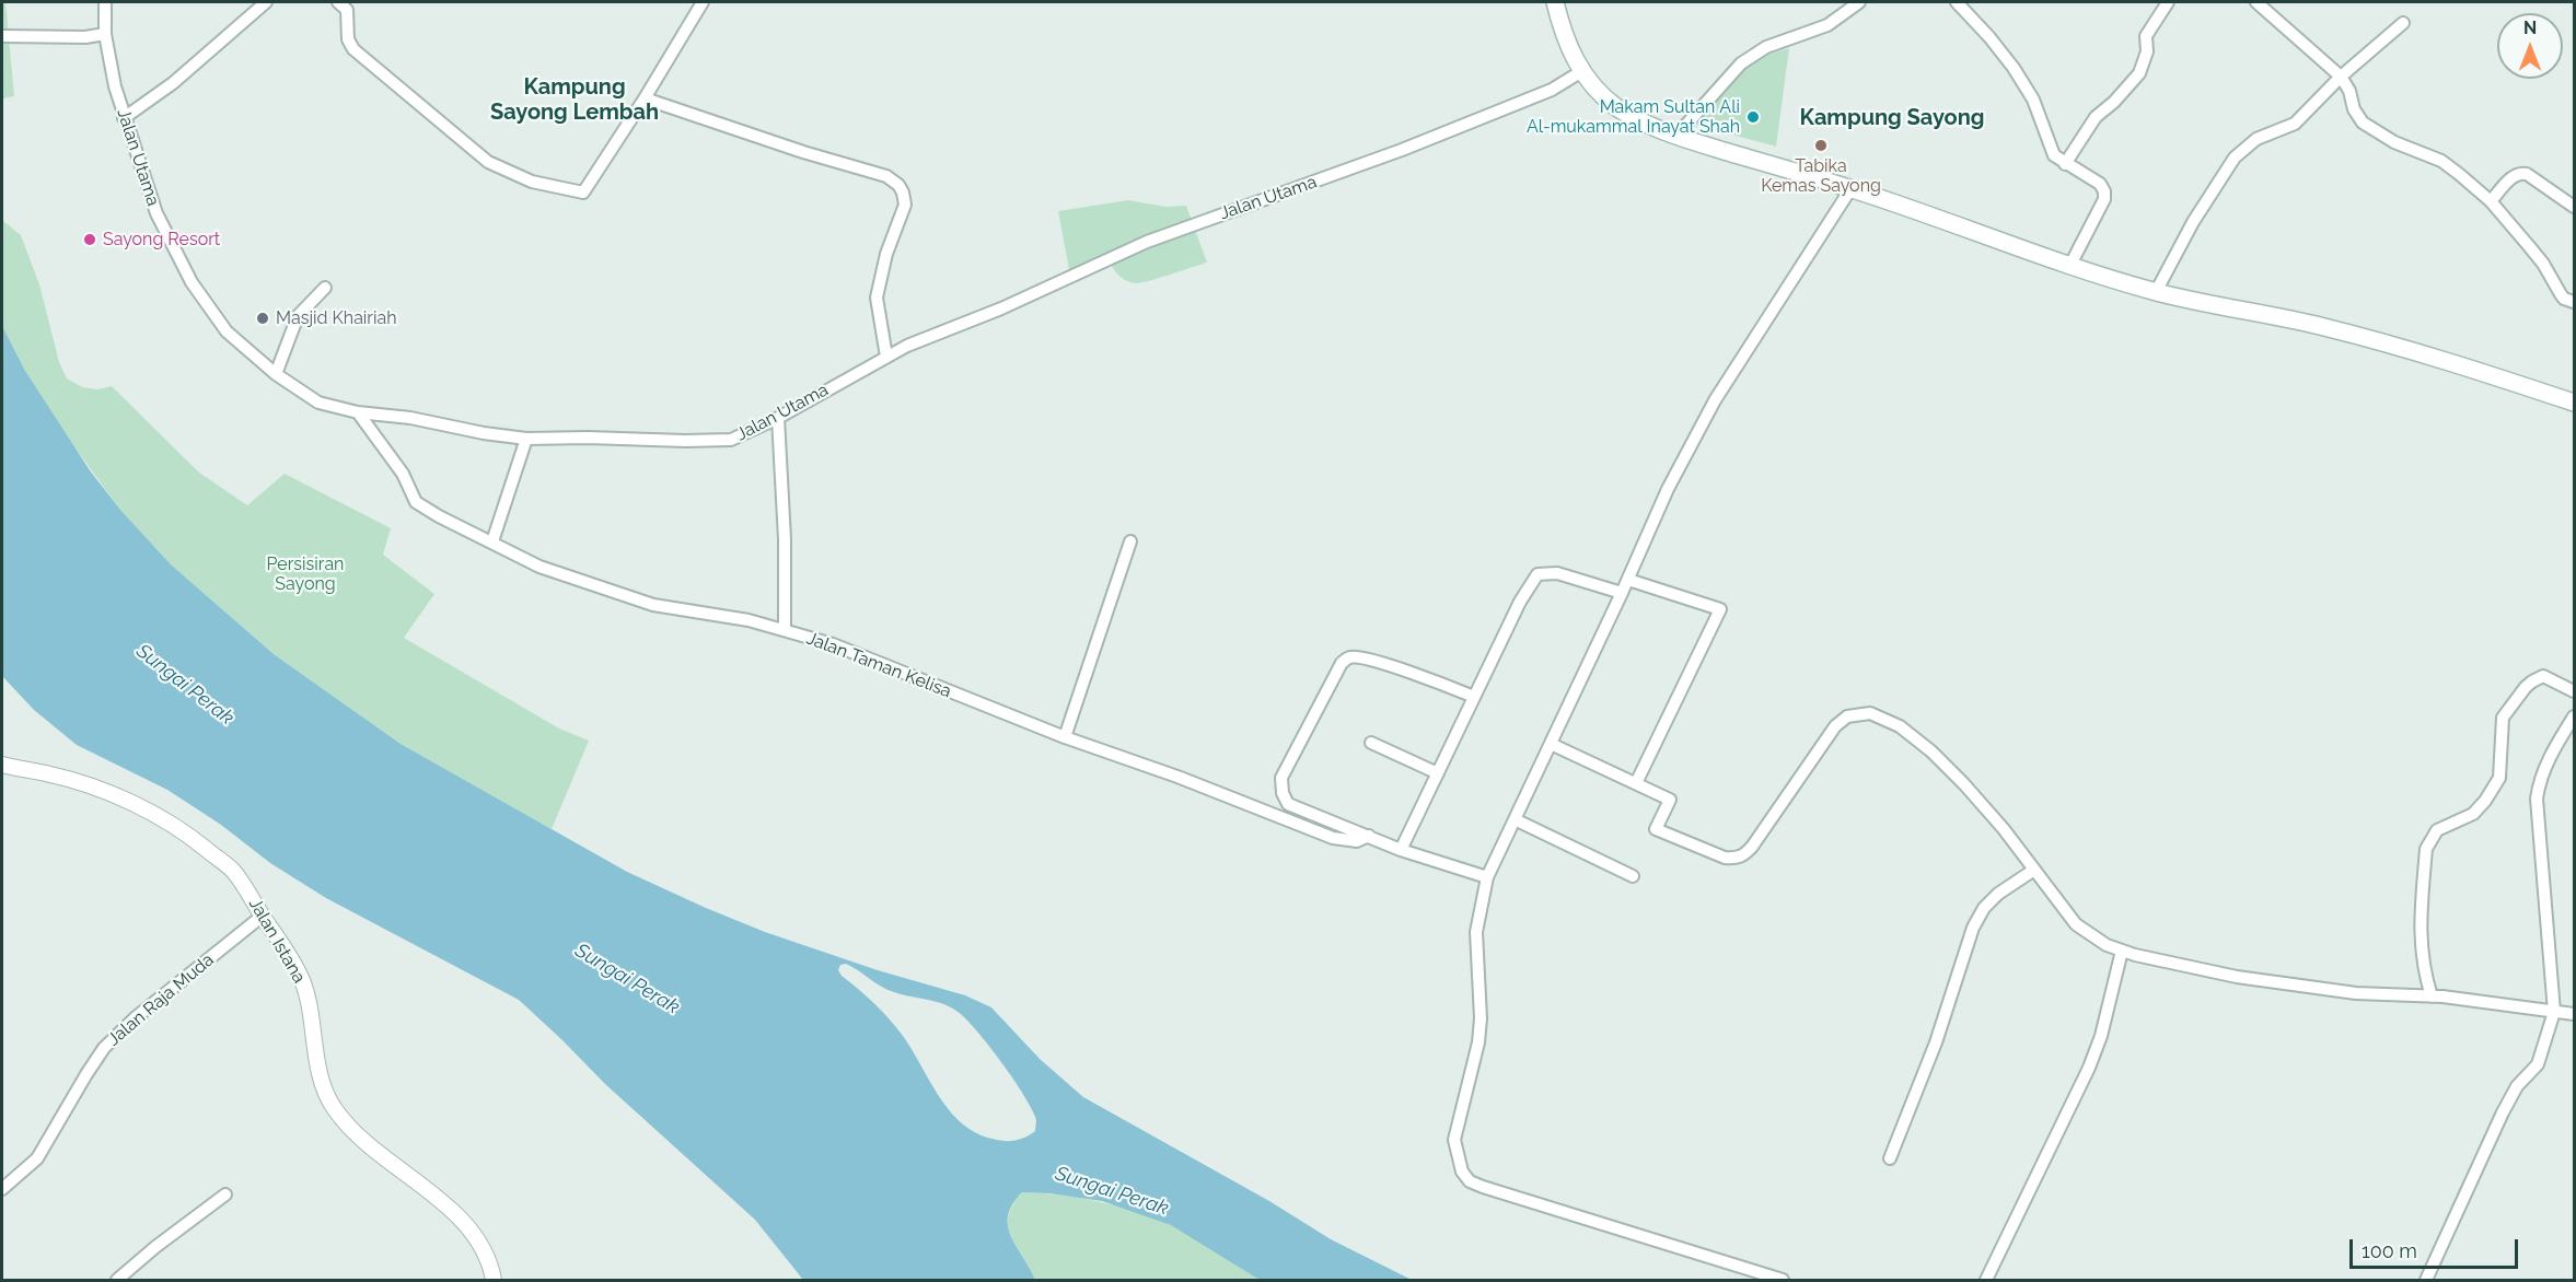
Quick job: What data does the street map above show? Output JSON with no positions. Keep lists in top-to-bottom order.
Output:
{
  "streets": {
    "street": [
      "Jalan Utama",
      "Jalan Taman Kelisa",
      "Jalan Istana",
      "Jalan Raja Muda"
    ]
  },
  "crossings": [
    ["Jalan Utama", "Jalan Taman Kelisa"],
    ["Jalan Istana", "Jalan Raja Muda"]
  ],
  "districts": ["Kampung Sayong Lembah", "Kampung Sayong"],
  "water": ["Sungai Perak"],
  "parks": ["Persisiran Sayong"],
  "places": [
    "Makam Sultan Ali Al-mukammal Inayat Shah",
    "Tabika Kemas Sayong",
    "Sayong Resort",
    "Masjid Khairiah"
  ],
  "scale_bar": "100 m",
  "north": "top"
}
